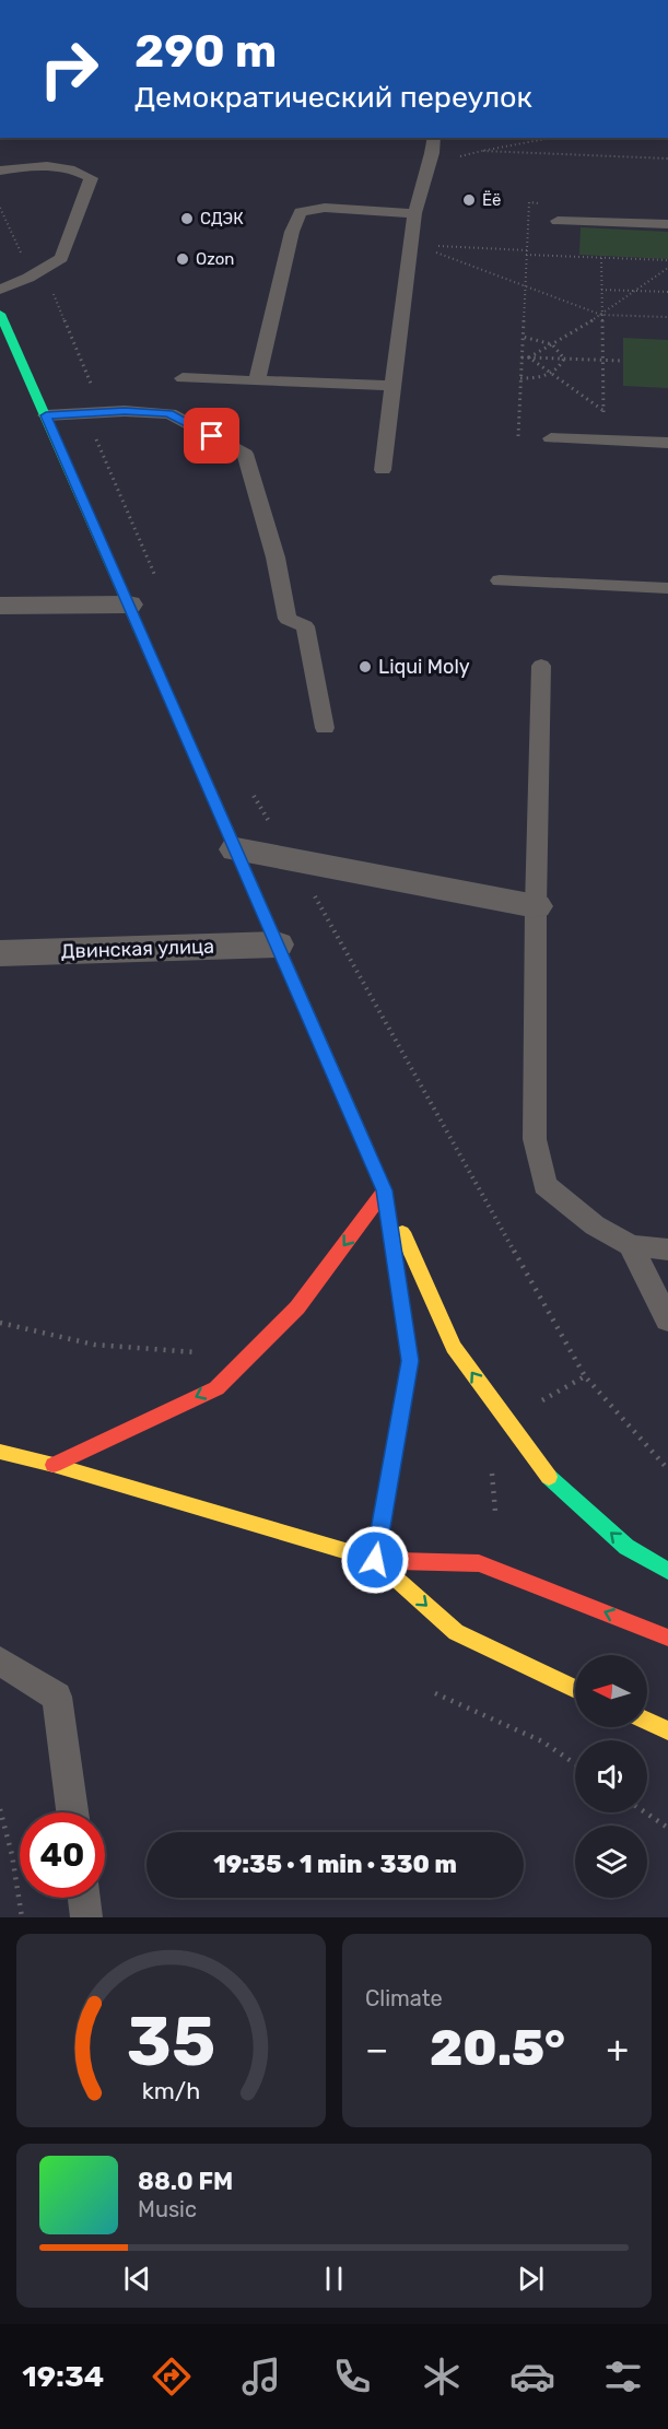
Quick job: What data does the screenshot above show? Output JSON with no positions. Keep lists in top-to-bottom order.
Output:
{
  "streets": {
    "street": ["Двинская улица"]
  },
  "places": [
    "Ёё",
    "СДЭК",
    "Ozon",
    "Liqui Moly"
  ],
  "north": "left",
  "page": {
    "turn": ["290 m", "Демократический переулок"],
    "limit": "40",
    "trip": "19:35 · 1 min · 330 m",
    "tile": "Climate",
    "heat": ["−", "20.5°", "+"],
    "song": ["88.0 FM", "Music"],
    "tabs": "19:34",
    "gauge": ["35", "km/h"]
  }
}
